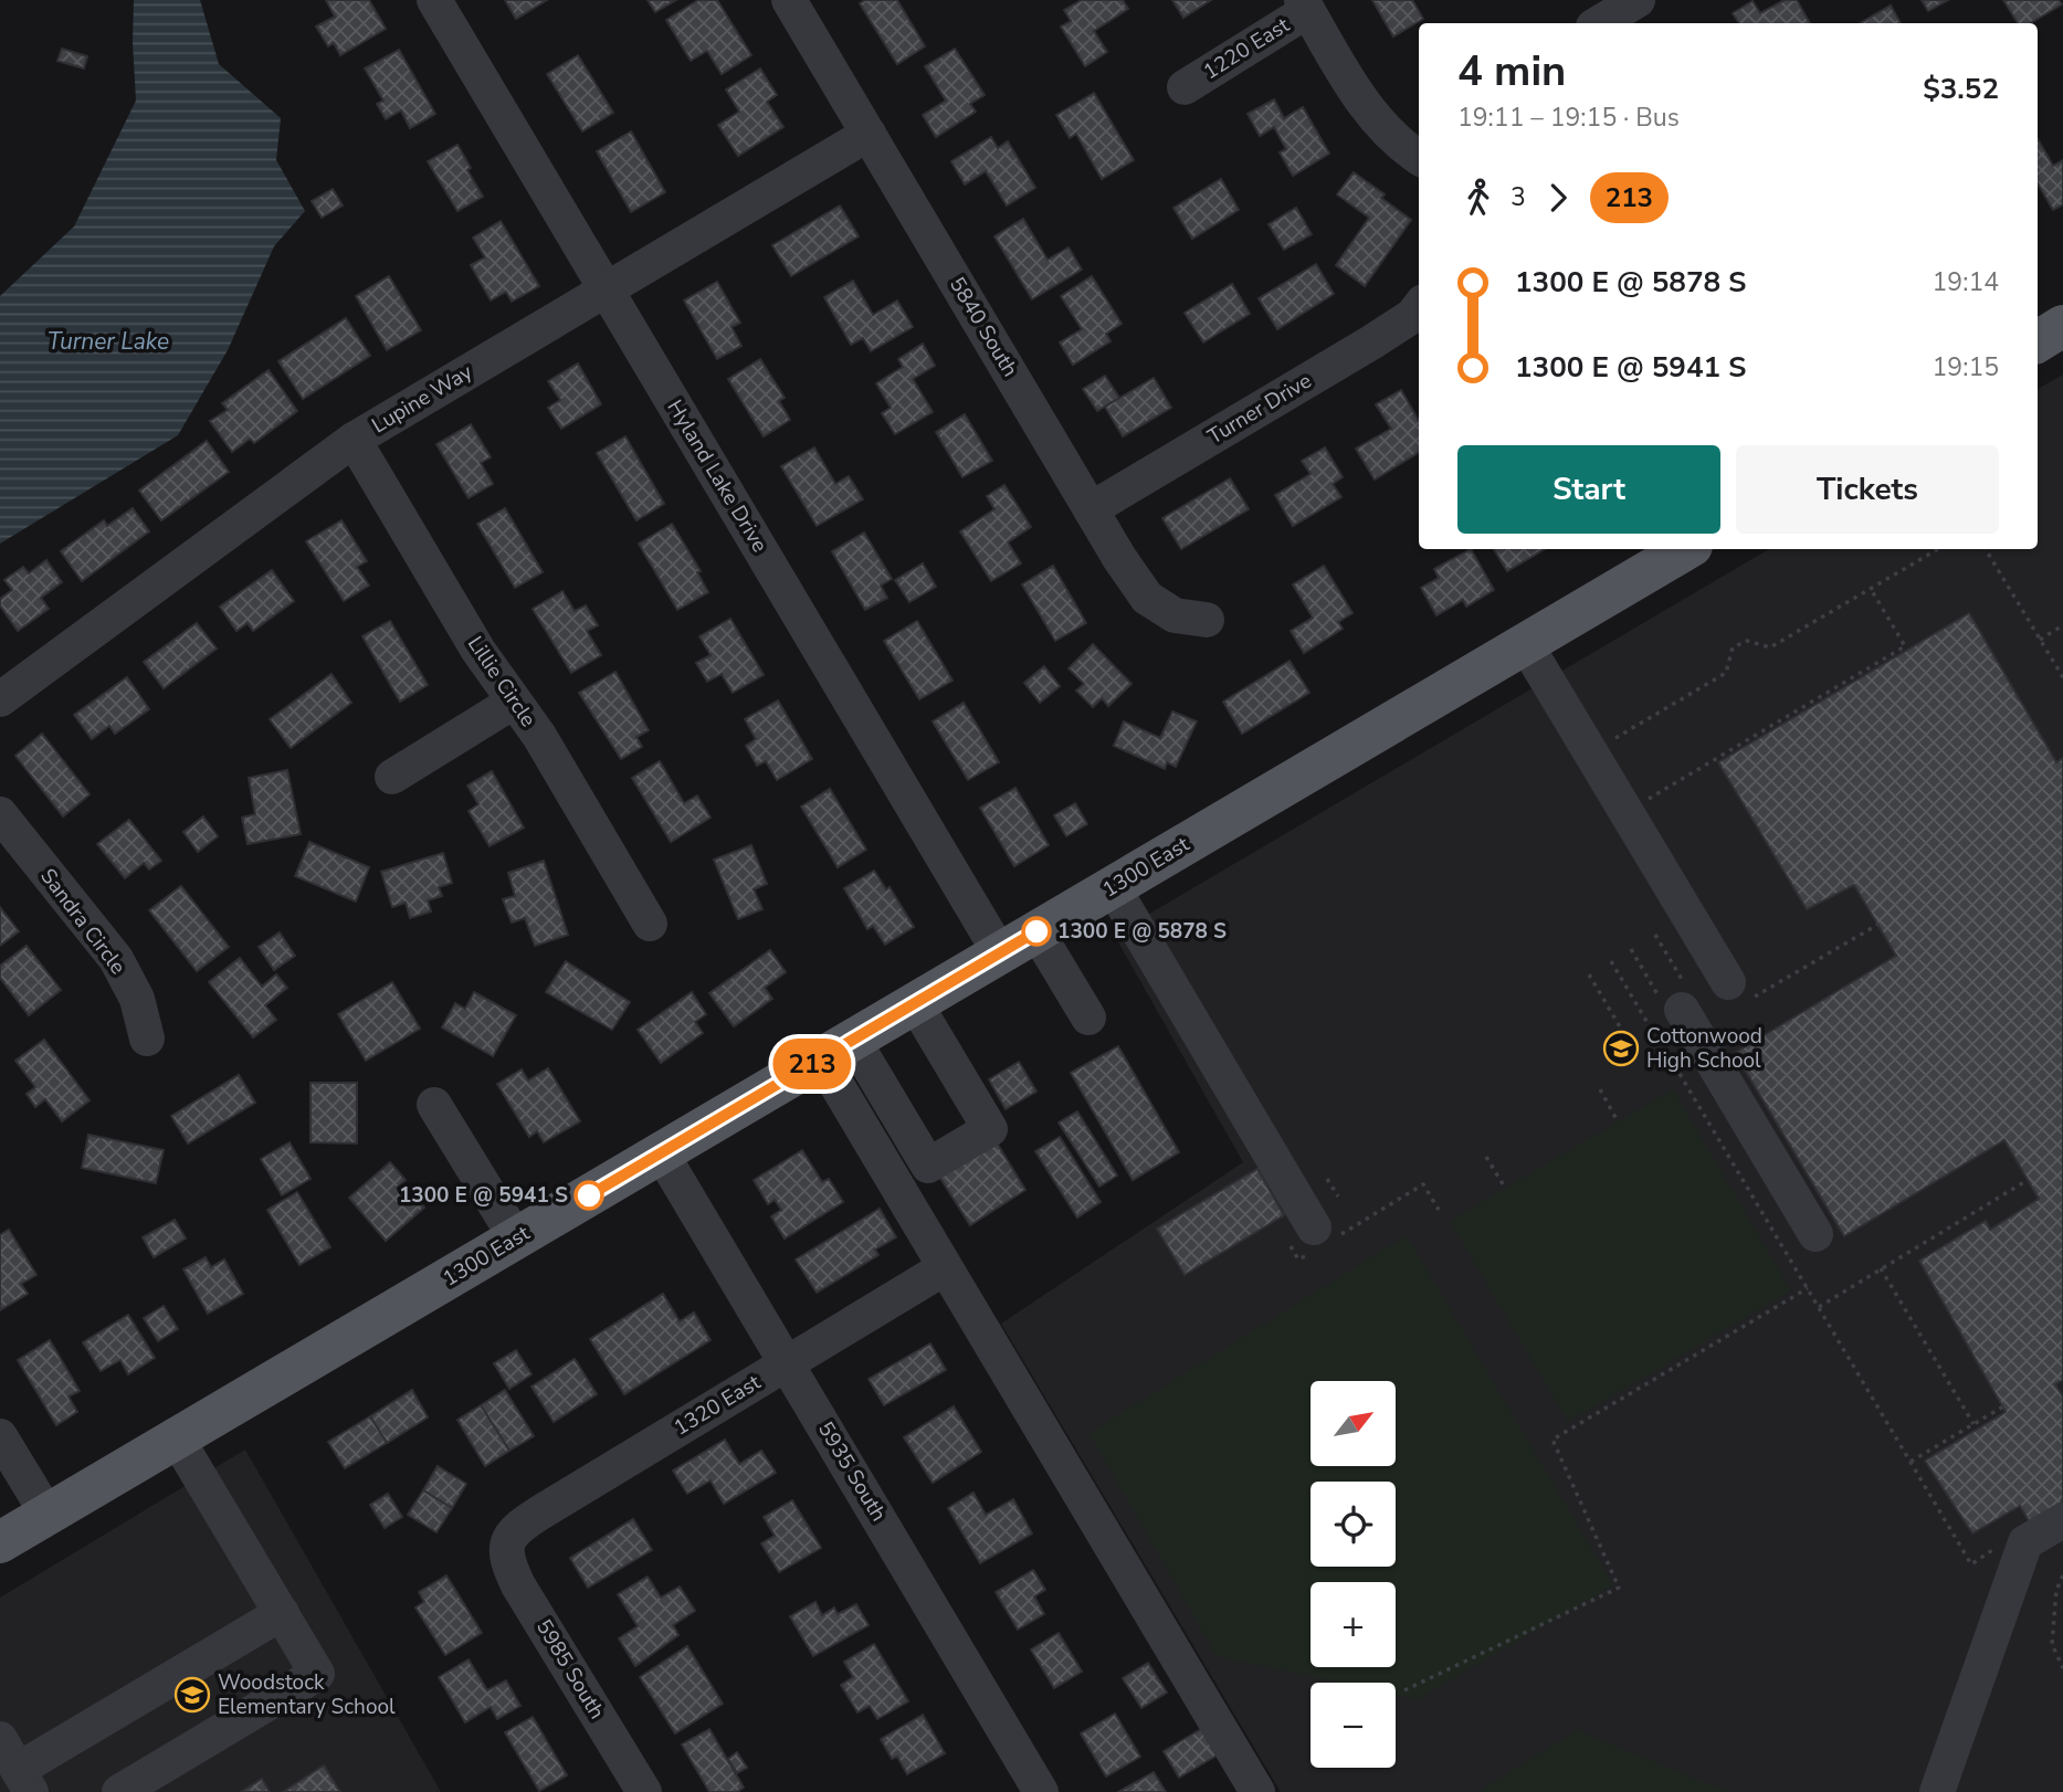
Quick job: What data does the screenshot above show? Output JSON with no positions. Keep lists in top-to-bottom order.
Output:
{
  "streets": {
    "main road": ["1300 East"],
    "street": [
      "1220 East",
      "5840 South",
      "Lupine Way",
      "Turner Drive",
      "Hyland Lake Drive",
      "Lillie Circle",
      "Sandra Circle",
      "1320 East",
      "5935 South",
      "5985 South"
    ]
  },
  "crossings": [
    ["5840 South", "Lupine Way"],
    ["5840 South", "Turner Drive"],
    ["Lupine Way", "Hyland Lake Drive"],
    ["Lupine Way", "Lillie Circle"],
    ["Hyland Lake Drive", "1300 East"],
    ["1300 East", "5935 South"],
    ["1320 East", "5935 South"],
    ["1320 East", "5985 South"]
  ],
  "water": ["Turner Lake"],
  "places": {
    "other": ["1300 E @ 5878 S", "1300 E @ 5941 S"],
    "school or university": ["Cottonwood High School", "Woodstock Elementary School"]
  },
  "lines": ["bus line 213"],
  "north": "top right",
  "page": {
    "on_map": "213",
    "heading": ["4 min", "19:11 – 19:15 · Bus", "$3.52"],
    "legs": ["3", "213"],
    "list": [
      {
        "name": "1300 E @ 5878 S",
        "value": "19:14"
      },
      {
        "name": "1300 E @ 5941 S",
        "value": "19:15"
      }
    ],
    "buttons": ["Start", "Tickets"],
    "map_buttons": ["+", "−"]
  }
}
